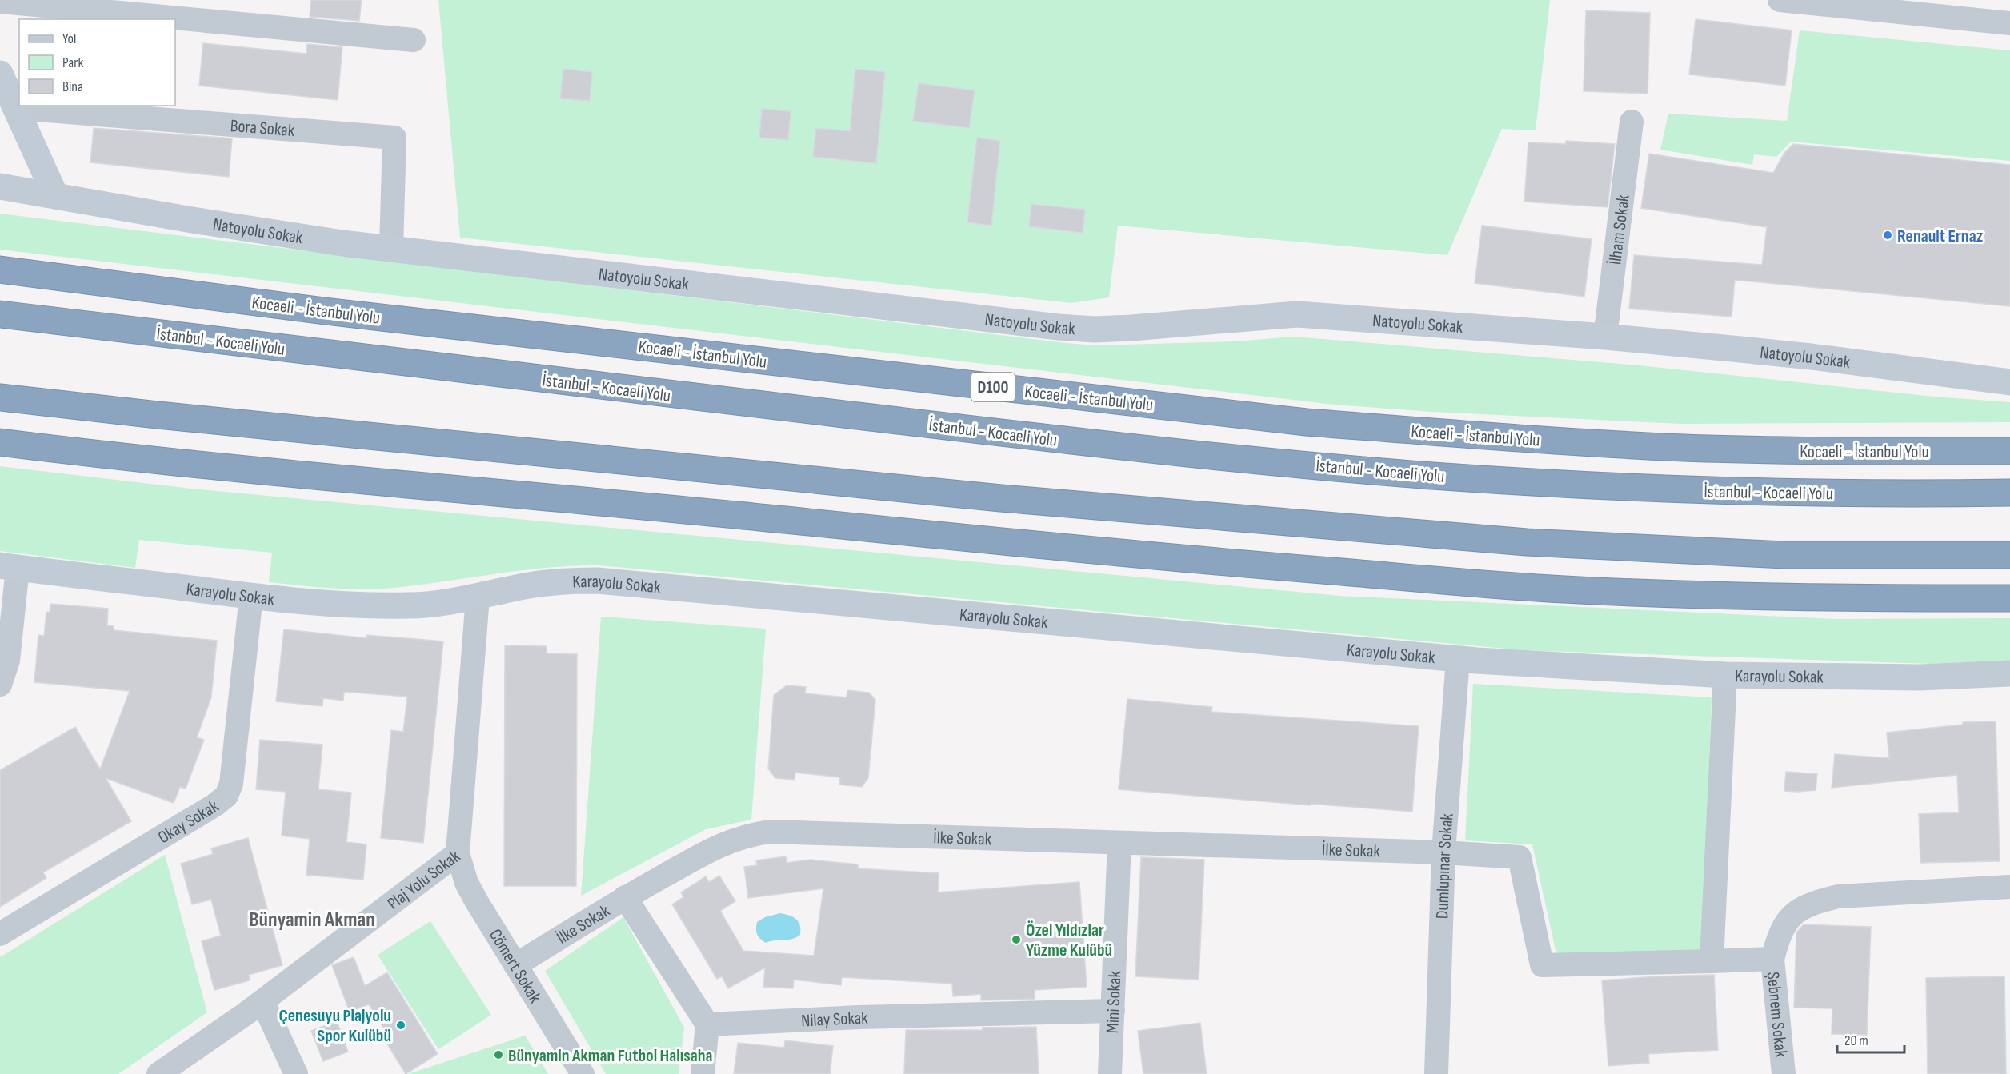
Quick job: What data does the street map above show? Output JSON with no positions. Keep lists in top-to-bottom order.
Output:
{
  "streets": {
    "highway": ["Kocaeli - İstanbul Yolu", "İstanbul - Kocaeli Yolu", "D100"],
    "main road": ["Natoyolu Sokak", "Karayolu Sokak"],
    "street": [
      "Bora Sokak",
      "İlham Sokak",
      "Okay Sokak",
      "İlke Sokak",
      "Dumlupınar Sokak",
      "Plaj Yolu Sokak",
      "Cömert Sokak",
      "Mini Sokak",
      "Şebnem Sokak",
      "Nilay Sokak"
    ]
  },
  "crossings": [
    ["Bora Sokak", "Natoyolu Sokak"],
    ["İlham Sokak", "Natoyolu Sokak"],
    ["Karayolu Sokak", "Okay Sokak"],
    ["Karayolu Sokak", "Dumlupınar Sokak"],
    ["Karayolu Sokak", "Plaj Yolu Sokak"],
    ["İlke Sokak", "Dumlupınar Sokak"],
    ["İlke Sokak", "Cömert Sokak"],
    ["İlke Sokak", "Mini Sokak"],
    ["İlke Sokak", "Şebnem Sokak"],
    ["Plaj Yolu Sokak", "Cömert Sokak"],
    ["Mini Sokak", "Nilay Sokak"]
  ],
  "districts": ["Bünyamin Akman"],
  "places": [
    "Renault Ernaz",
    "Özel Yıldızlar Yüzme Kulübü",
    "Çenesuyu Plajyolu Spor Kulübü",
    "Bünyamin Akman Futbol Halısaha"
  ],
  "legend": ["Yol", "Park", "Bina"],
  "scale_bar": "20 m"
}
